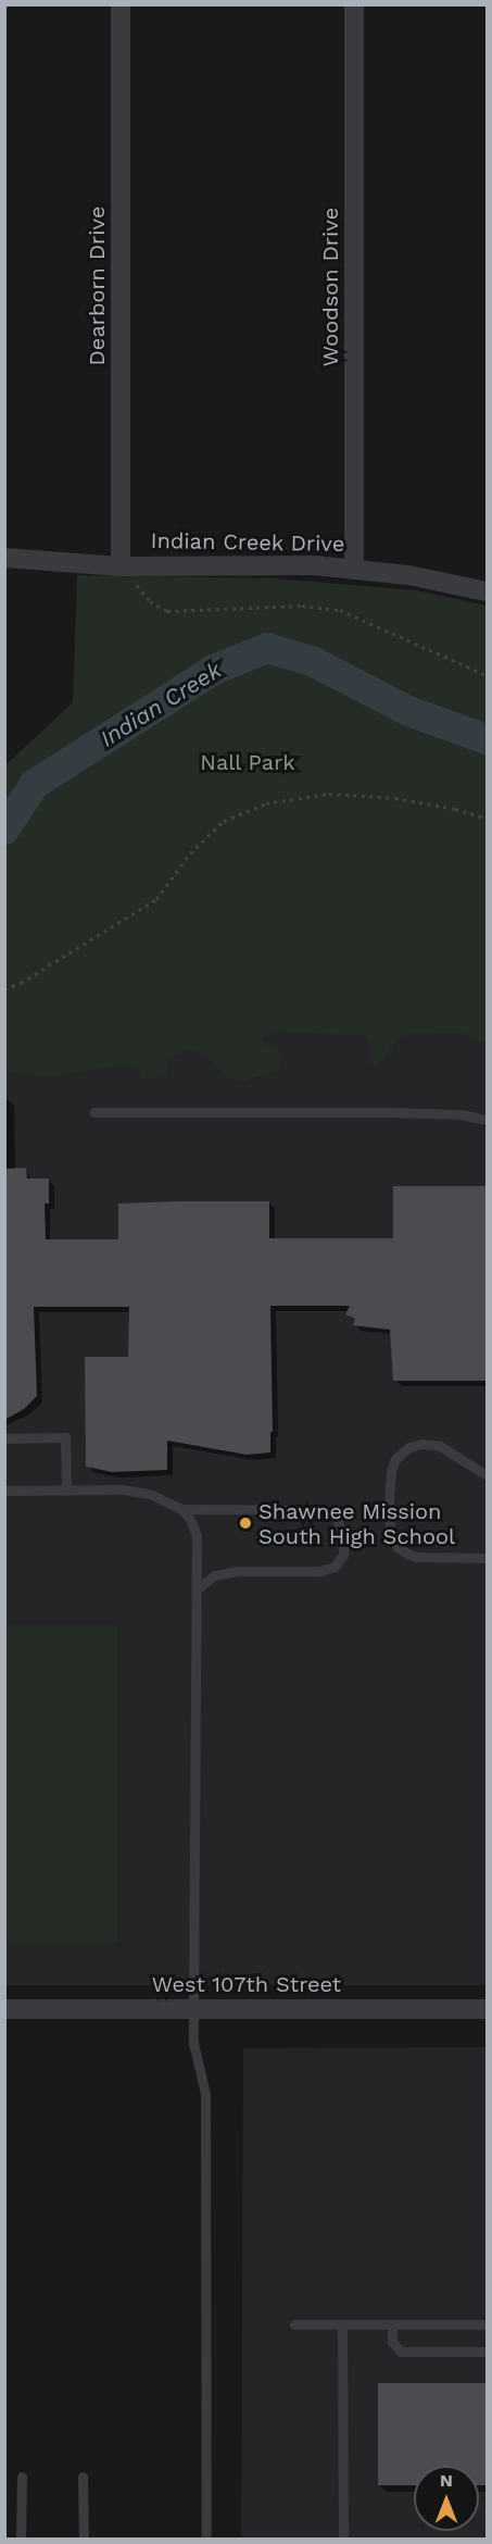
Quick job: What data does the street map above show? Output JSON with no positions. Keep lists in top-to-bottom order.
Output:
{
  "streets": {
    "street": [
      "Dearborn Drive",
      "Woodson Drive",
      "Indian Creek Drive",
      "West 107th Street"
    ]
  },
  "crossings": [
    ["Dearborn Drive", "Indian Creek Drive"],
    ["Woodson Drive", "Indian Creek Drive"]
  ],
  "water": ["Indian Creek"],
  "parks": ["Nall Park"],
  "places": ["Shawnee Mission South High School"],
  "north": "top"
}
